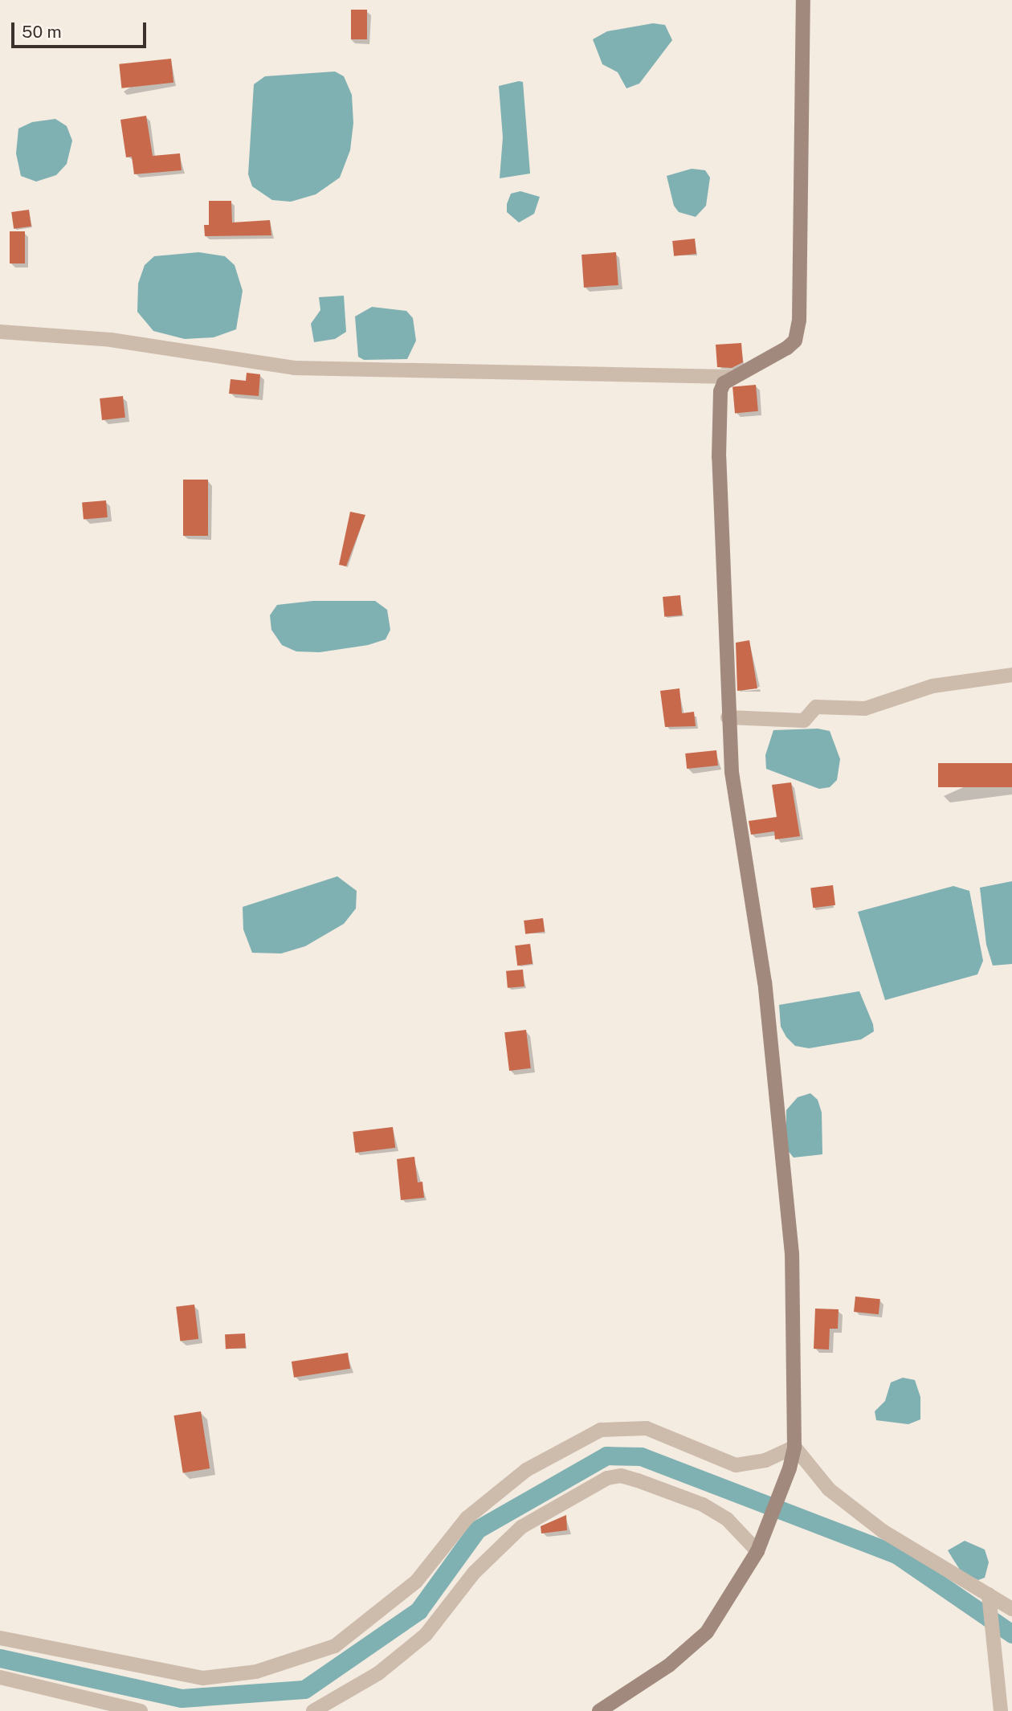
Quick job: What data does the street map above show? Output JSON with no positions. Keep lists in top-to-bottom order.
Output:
{
  "scale_bar": "50 m"
}
